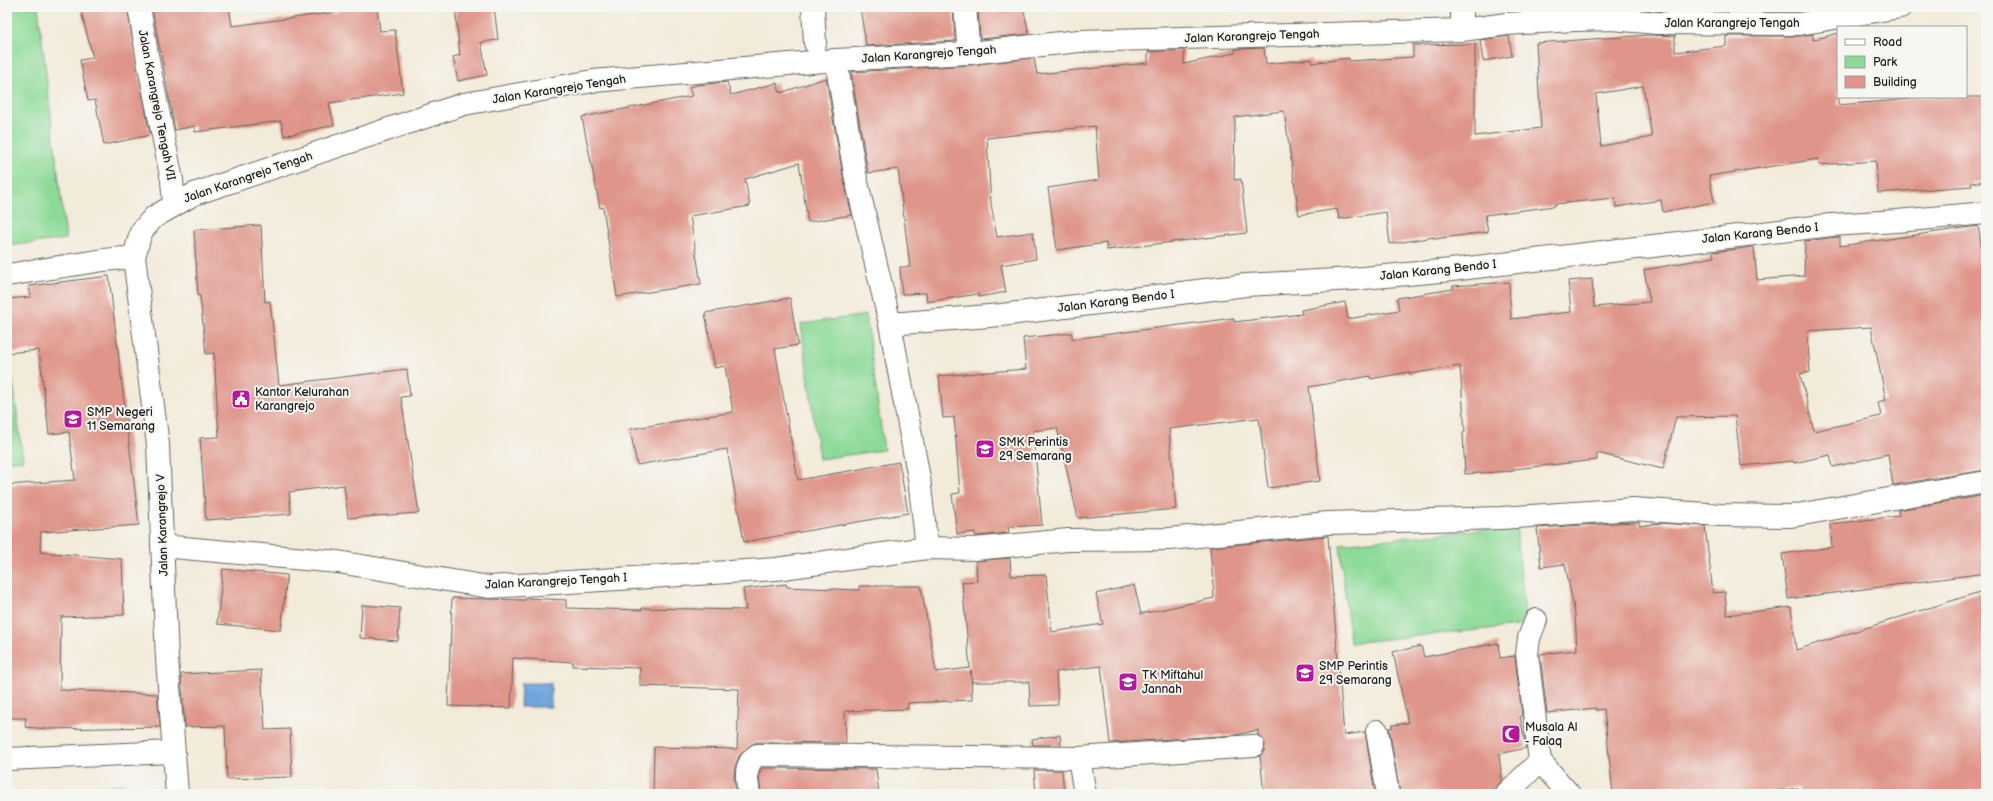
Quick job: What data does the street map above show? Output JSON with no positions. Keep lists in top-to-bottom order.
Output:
{
  "streets": {
    "street": [
      "Jalan Karangrejo Tengah",
      "Jalan Karangrejo Tengah VII",
      "Jalan Karang Bendo I",
      "Jalan Karangrejo V",
      "Jalan Karangrejo Tengah I"
    ]
  },
  "crossings": [
    ["Jalan Karangrejo Tengah", "Jalan Karangrejo Tengah VII"],
    ["Jalan Karangrejo Tengah", "Jalan Karangrejo V"],
    ["Jalan Karangrejo V", "Jalan Karangrejo Tengah I"]
  ],
  "places": {
    "public building": ["Kantor Kelurahan Karangrejo"],
    "school or university": [
      "SMP Negeri 11 Semarang",
      "SMK Perintis 29 Semarang",
      "SMP Perintis 29 Semarang",
      "TK Miftahul Jannah"
    ],
    "mosque": ["Musala Al - Falaq"]
  },
  "legend": ["Road", "Park", "Building"]
}
